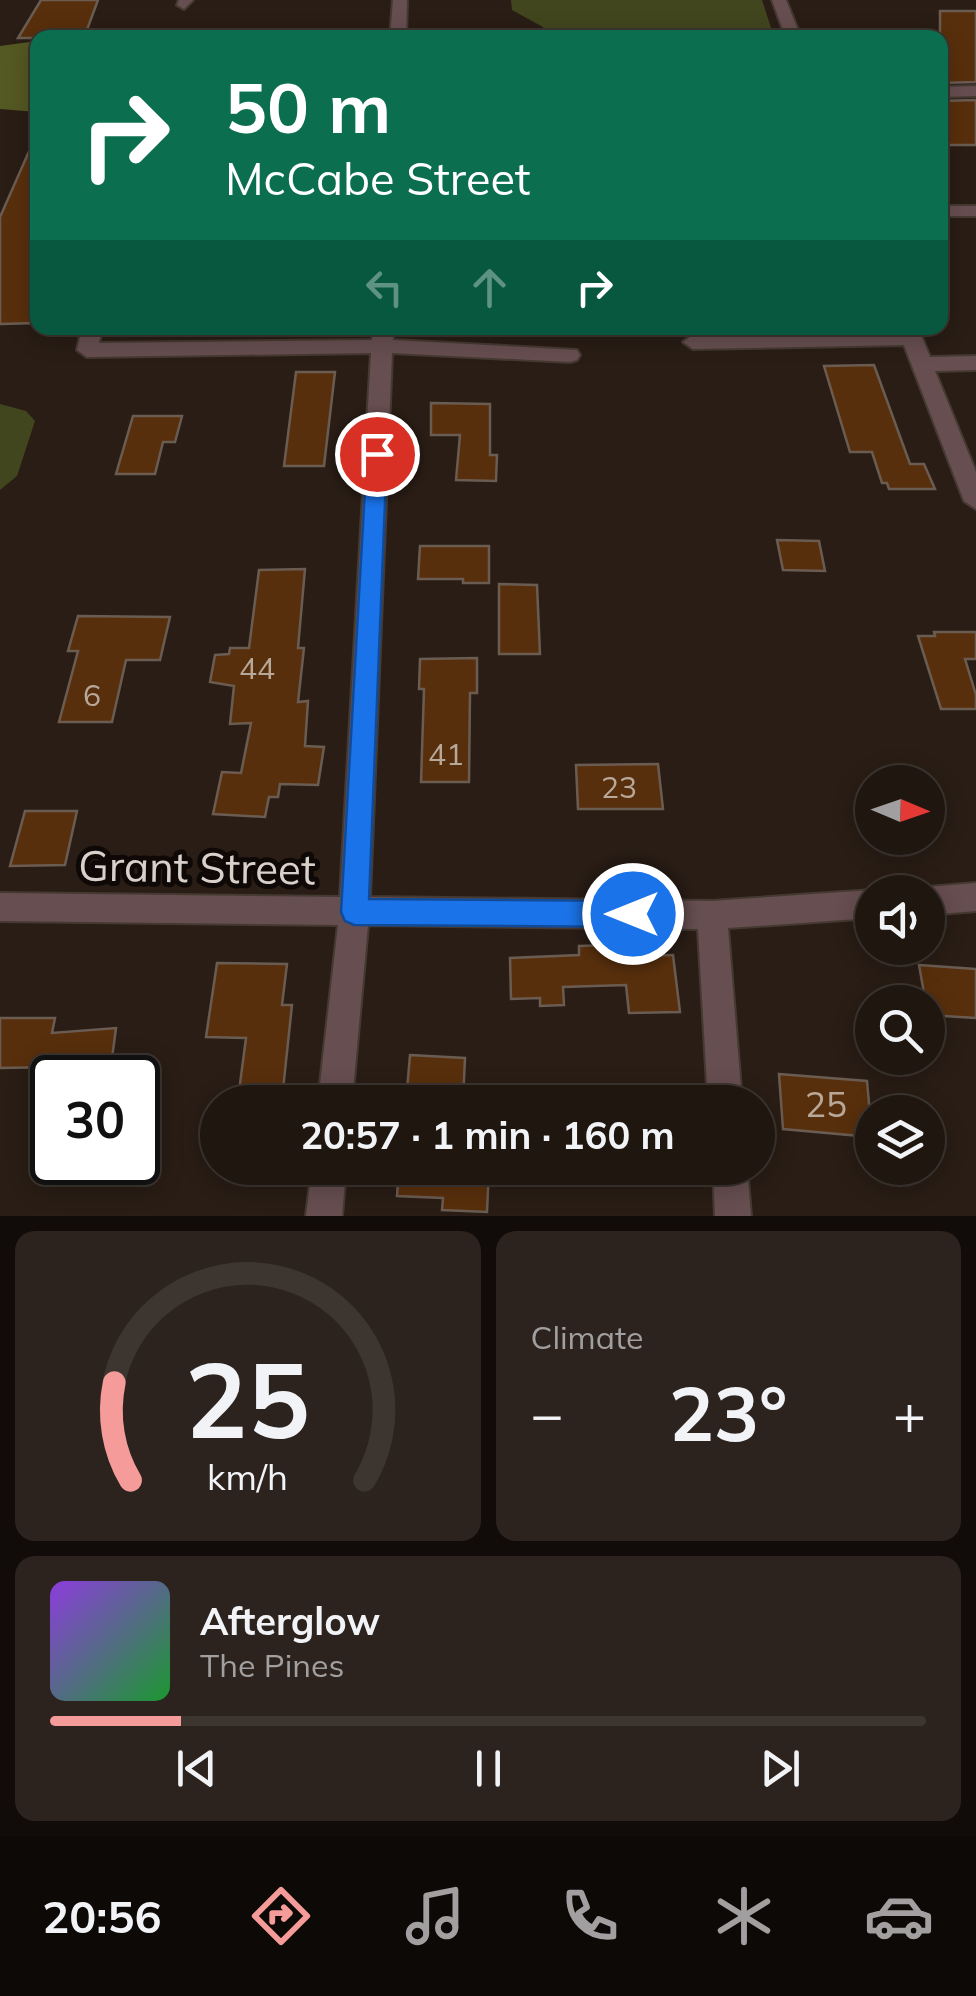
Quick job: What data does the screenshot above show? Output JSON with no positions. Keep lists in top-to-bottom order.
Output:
{
  "streets": {
    "street": ["Grant Street"]
  },
  "house_numbers": [
    "44",
    "6",
    "41",
    "23",
    "25"
  ],
  "north": "right",
  "page": {
    "turn": ["50 m", "McCabe Street"],
    "limit": "30",
    "trip": "20:57 · 1 min · 160 m",
    "tile": "Climate",
    "heat": ["−", "23°", "+"],
    "song": ["Afterglow", "The Pines"],
    "tabs": "20:56",
    "gauge": ["25", "km/h"]
  }
}
